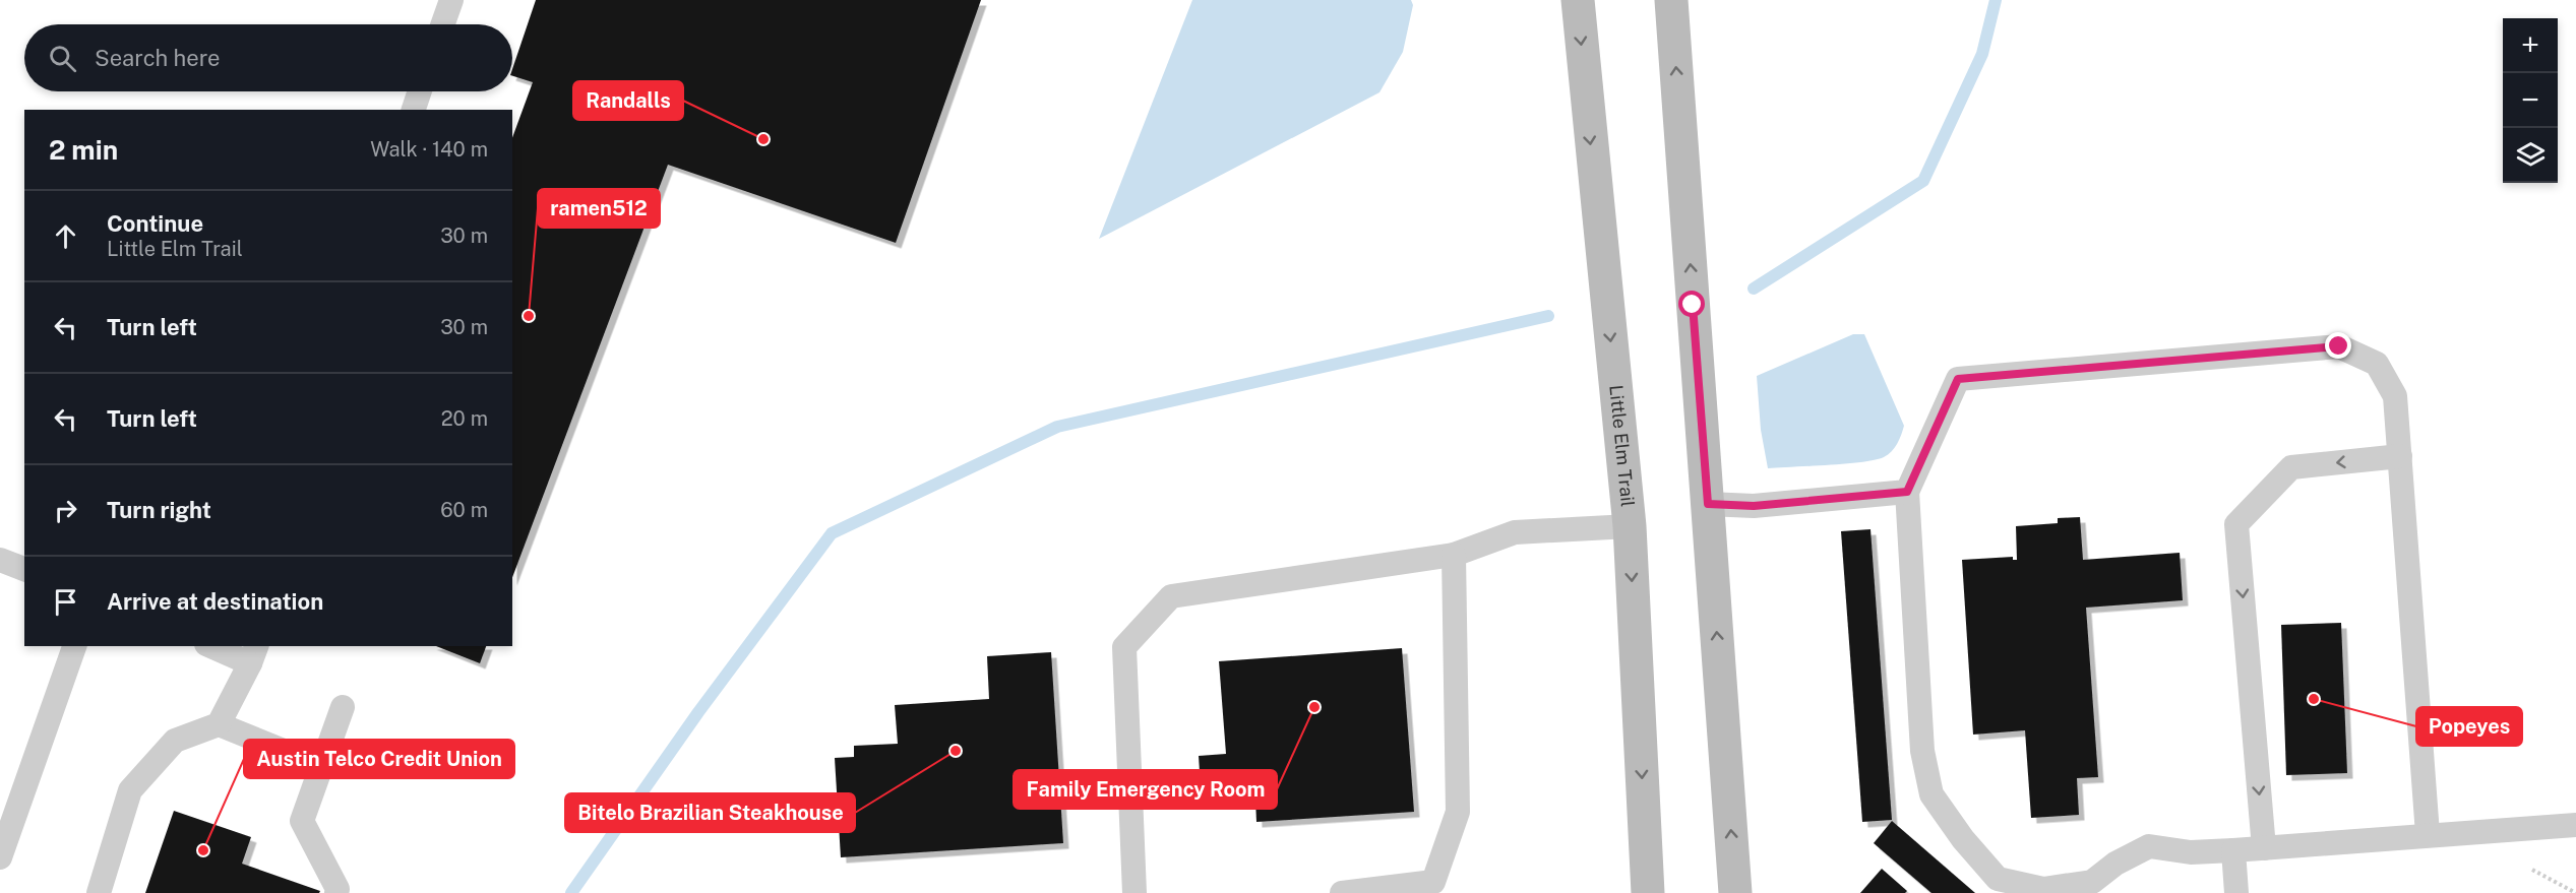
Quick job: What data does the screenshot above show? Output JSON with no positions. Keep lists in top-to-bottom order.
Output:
{
  "streets": {
    "street": ["Little Elm Trail"]
  },
  "places": [
    "Randalls",
    "ramen512",
    "Popeyes",
    "Family Emergency Room",
    "Bitelo Brazilian Steakhouse",
    "Austin Telco Credit Union"
  ],
  "page": {
    "map_buttons": ["+", "−"],
    "search": "Search here",
    "heading": ["2 min", "Walk · 140 m"],
    "list": [
      ["Continue", "Little Elm Trail", "30 m"],
      ["Turn left", "30 m"],
      ["Turn left", "20 m"],
      ["Turn right", "60 m"],
      "Arrive at destination"
    ]
  }
}
